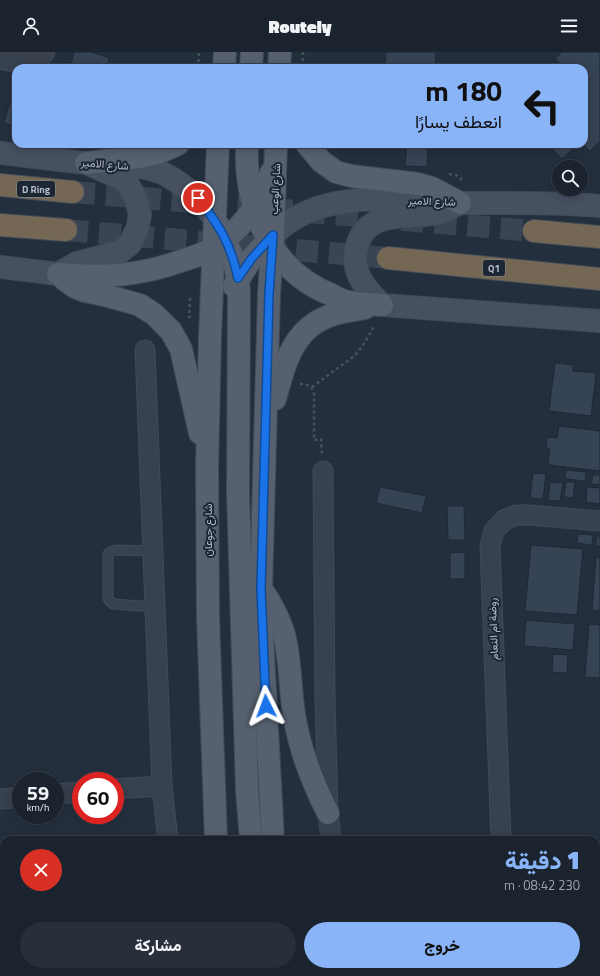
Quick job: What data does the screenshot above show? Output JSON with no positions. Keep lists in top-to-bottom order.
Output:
{
  "streets": {
    "highway": ["D Ring", "Q1"],
    "main road": ["شارع الامير", "شارع الوعب", "شارع جوعان"],
    "street": ["روضة ام النعام"]
  },
  "crossings": [
    ["شارع الامير", "شارع الوعب"],
    ["شارع الامير", "شارع جوعان"]
  ],
  "page": {
    "header": "Routely",
    "turn": ["180 m", "انعطف يسارًا"],
    "speed": "59 km/h",
    "limit": "60",
    "heading": ["1 دقيقة", "230 m · 08:42"],
    "buttons": ["خروج", "مشاركة"]
  }
}
